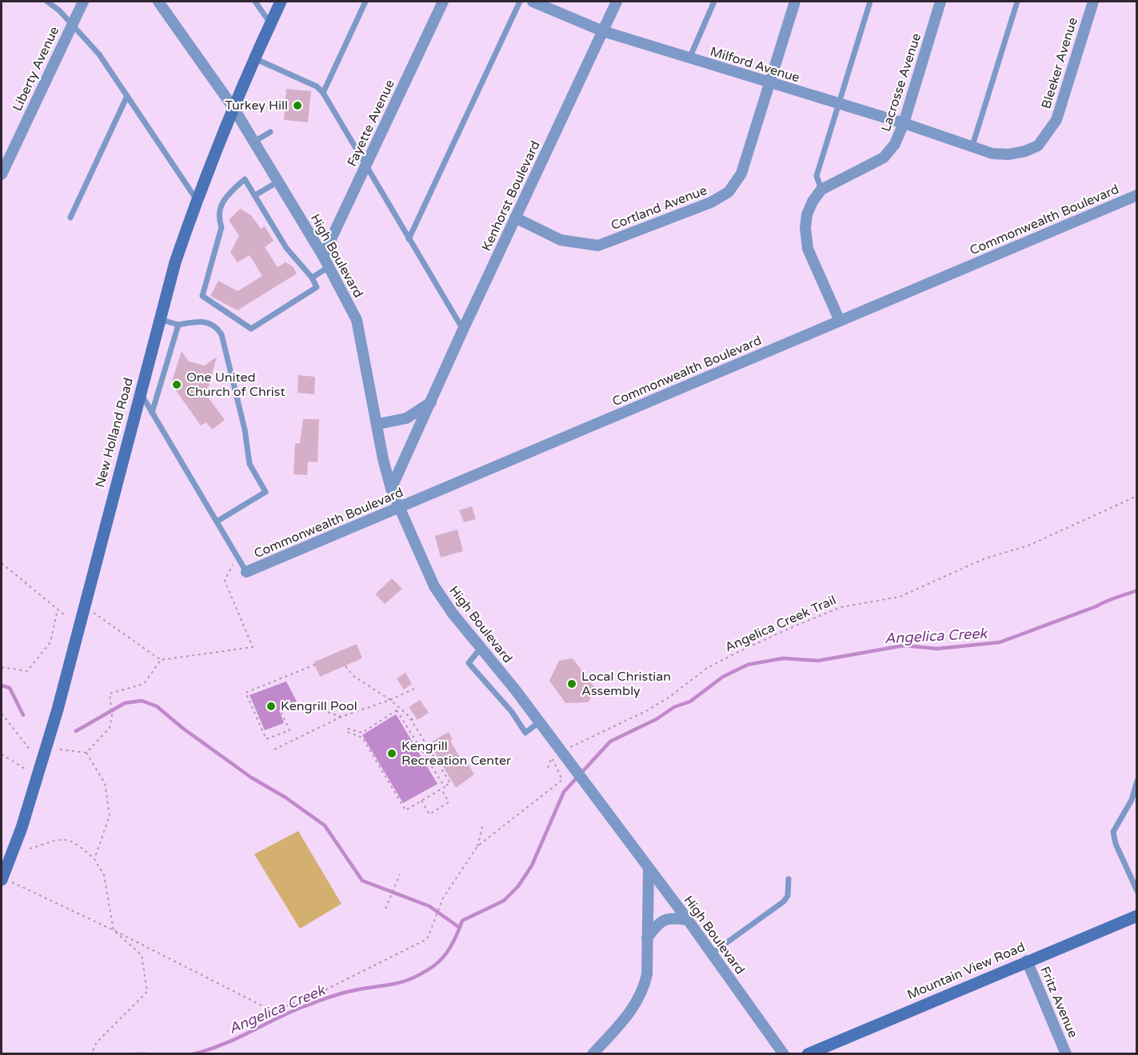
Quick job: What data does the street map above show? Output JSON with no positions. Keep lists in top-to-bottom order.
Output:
{
  "streets": {
    "main road": ["New Holland Road", "Mountain View Road"],
    "street": [
      "Bleeker Avenue",
      "Milford Avenue",
      "Liberty Avenue",
      "Lacrosse Avenue",
      "Fayette Avenue",
      "Kenhorst Boulevard",
      "Cortland Avenue",
      "Commonwealth Boulevard",
      "High Boulevard",
      "Fritz Avenue"
    ],
    "path": ["Angelica Creek Trail"]
  },
  "crossings": [
    ["Bleeker Avenue", "Milford Avenue"],
    ["Milford Avenue", "Lacrosse Avenue"],
    ["Milford Avenue", "Kenhorst Boulevard"],
    ["Milford Avenue", "Cortland Avenue"],
    ["Fayette Avenue", "High Boulevard"],
    ["Kenhorst Boulevard", "Cortland Avenue"],
    ["Kenhorst Boulevard", "High Boulevard"],
    ["Commonwealth Boulevard", "High Boulevard"],
    ["High Boulevard", "New Holland Road"],
    ["High Boulevard", "Angelica Creek Trail"],
    ["Mountain View Road", "Fritz Avenue"]
  ],
  "water": ["Angelica Creek"],
  "places": [
    "Turkey Hill",
    "One United Church of Christ",
    "Local Christian Assembly",
    "Kengrill Pool",
    "Kengrill Recreation Center"
  ]
}
